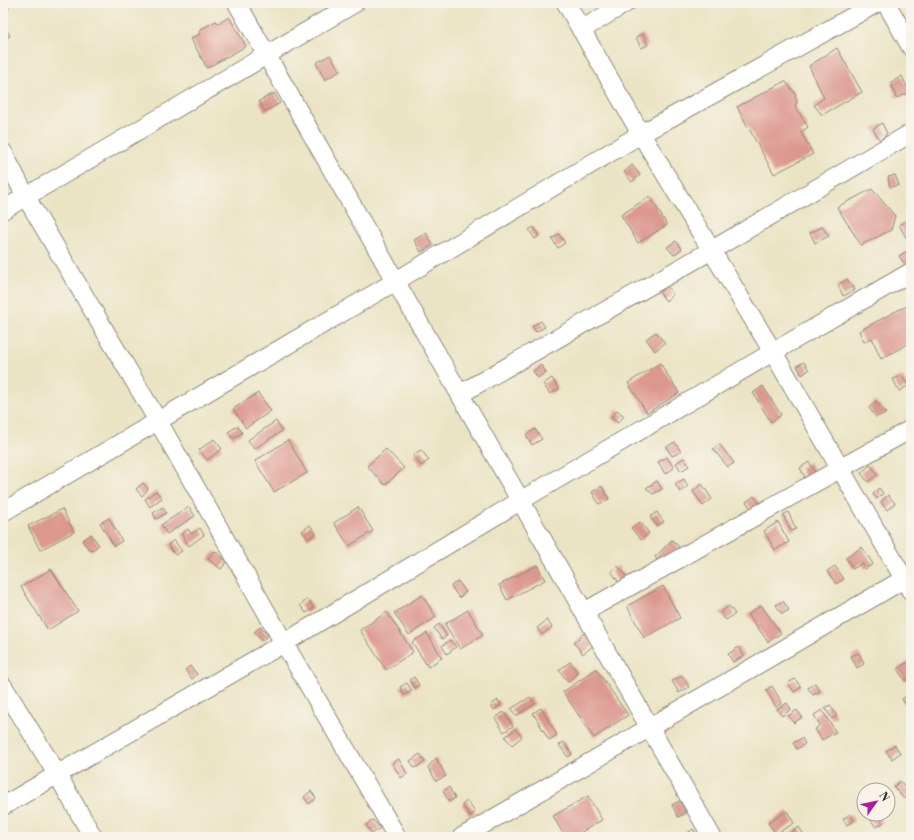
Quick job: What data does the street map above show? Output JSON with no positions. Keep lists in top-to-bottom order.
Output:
{
  "north": "top right"
}
